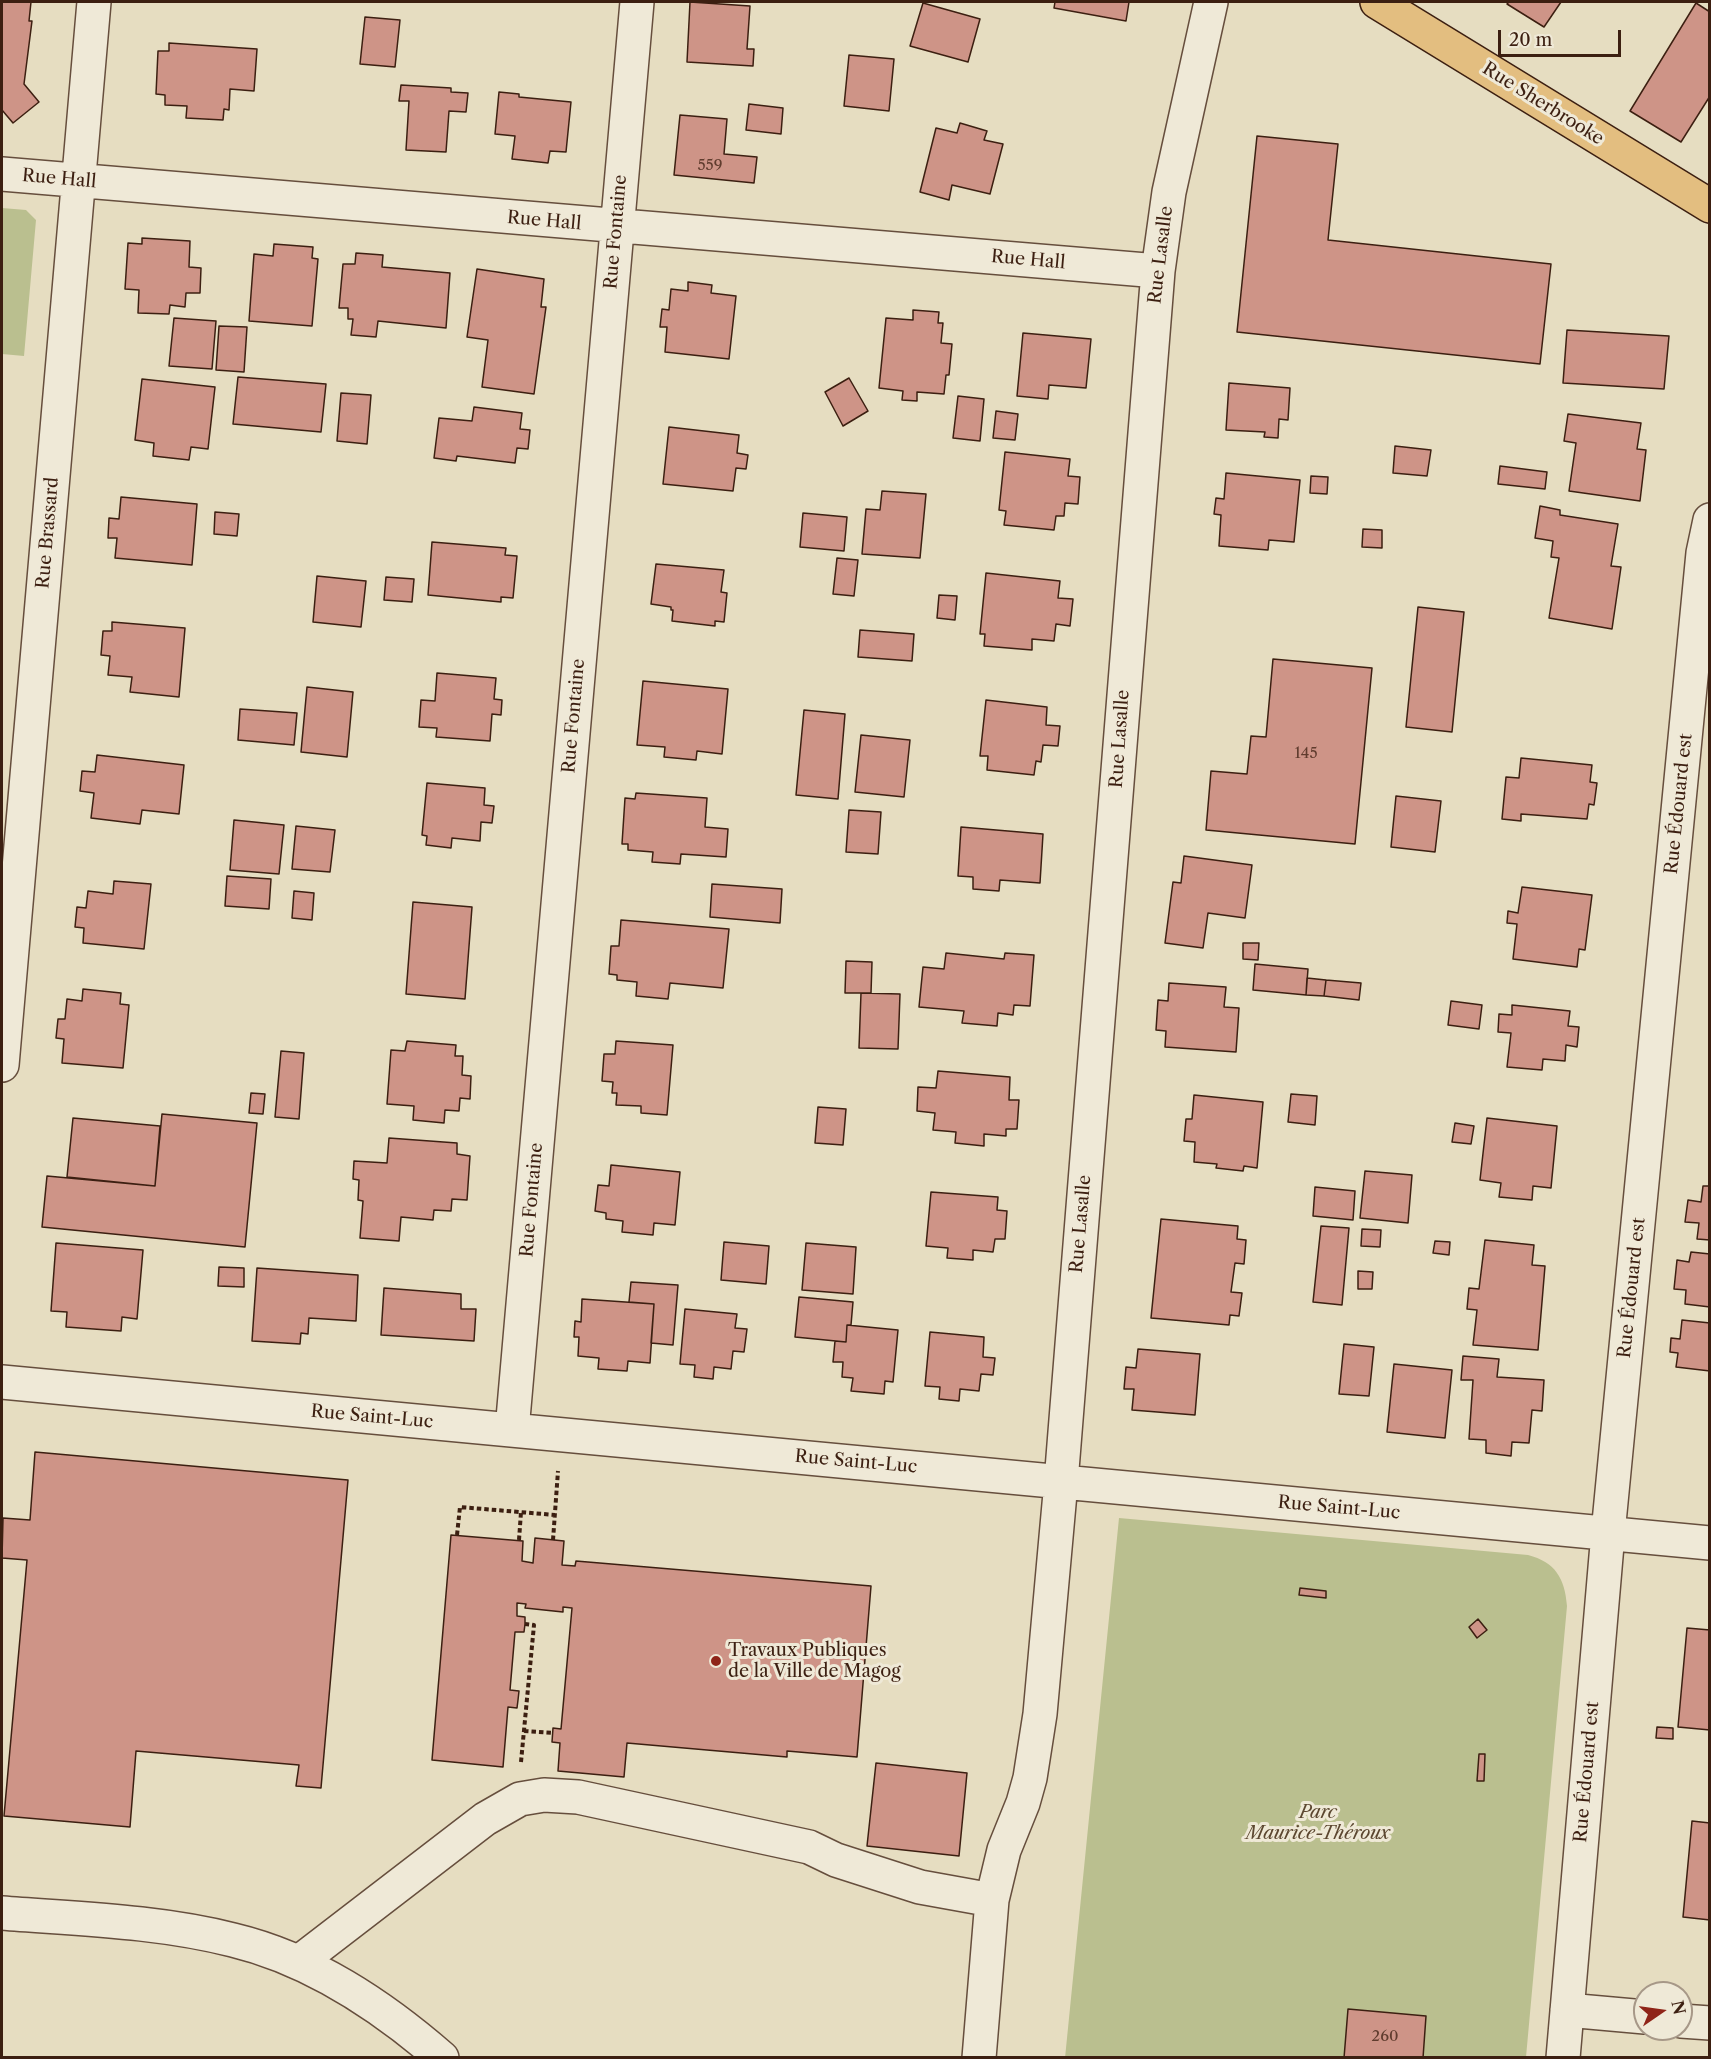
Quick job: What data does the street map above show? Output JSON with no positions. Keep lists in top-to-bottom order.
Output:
{
  "streets": {
    "main road": ["Rue Sherbrooke"],
    "street": [
      "Rue Hall",
      "Rue Fontaine",
      "Rue Lasalle",
      "Rue Brassard",
      "Rue Édouard est",
      "Rue Saint-Luc"
    ]
  },
  "crossings": [
    ["Rue Hall", "Rue Fontaine"],
    ["Rue Hall", "Rue Lasalle"],
    ["Rue Hall", "Rue Brassard"],
    ["Rue Fontaine", "Rue Saint-Luc"],
    ["Rue Lasalle", "Rue Saint-Luc"],
    ["Rue Édouard est", "Rue Saint-Luc"]
  ],
  "parks": ["Parc Maurice-Théroux"],
  "places": ["Travaux Publiques de la Ville de Magog"],
  "house_numbers": ["559", "145", "260"],
  "scale_bar": "20 m",
  "north": "right"
}
